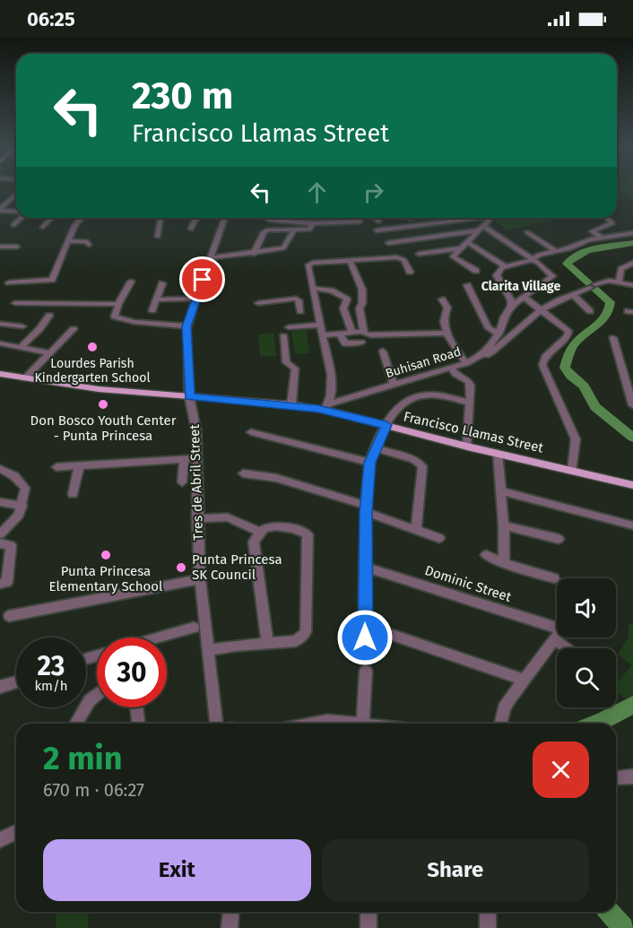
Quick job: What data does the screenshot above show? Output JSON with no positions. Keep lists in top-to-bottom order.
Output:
{
  "streets": {
    "main road": ["Francisco Llamas Street"],
    "street": ["Buhisan Road", "Tres de Abril Street", "Dominic Street"]
  },
  "crossings": [
    ["Buhisan Road", "Francisco Llamas Street"],
    ["Francisco Llamas Street", "Tres de Abril Street"]
  ],
  "districts": ["Clarita Village"],
  "places": [
    "Lourdes Parish Kindergarten School",
    "Don Bosco Youth Center - Punta Princesa",
    "Punta Princesa Elementary School",
    "Punta Princesa SK Council"
  ],
  "page": {
    "status": "06:25",
    "turn": ["230 m", "Francisco Llamas Street"],
    "speed": "23 km/h",
    "limit": "30",
    "heading": ["2 min", "670 m · 06:27"],
    "buttons": ["Exit", "Share"]
  }
}
